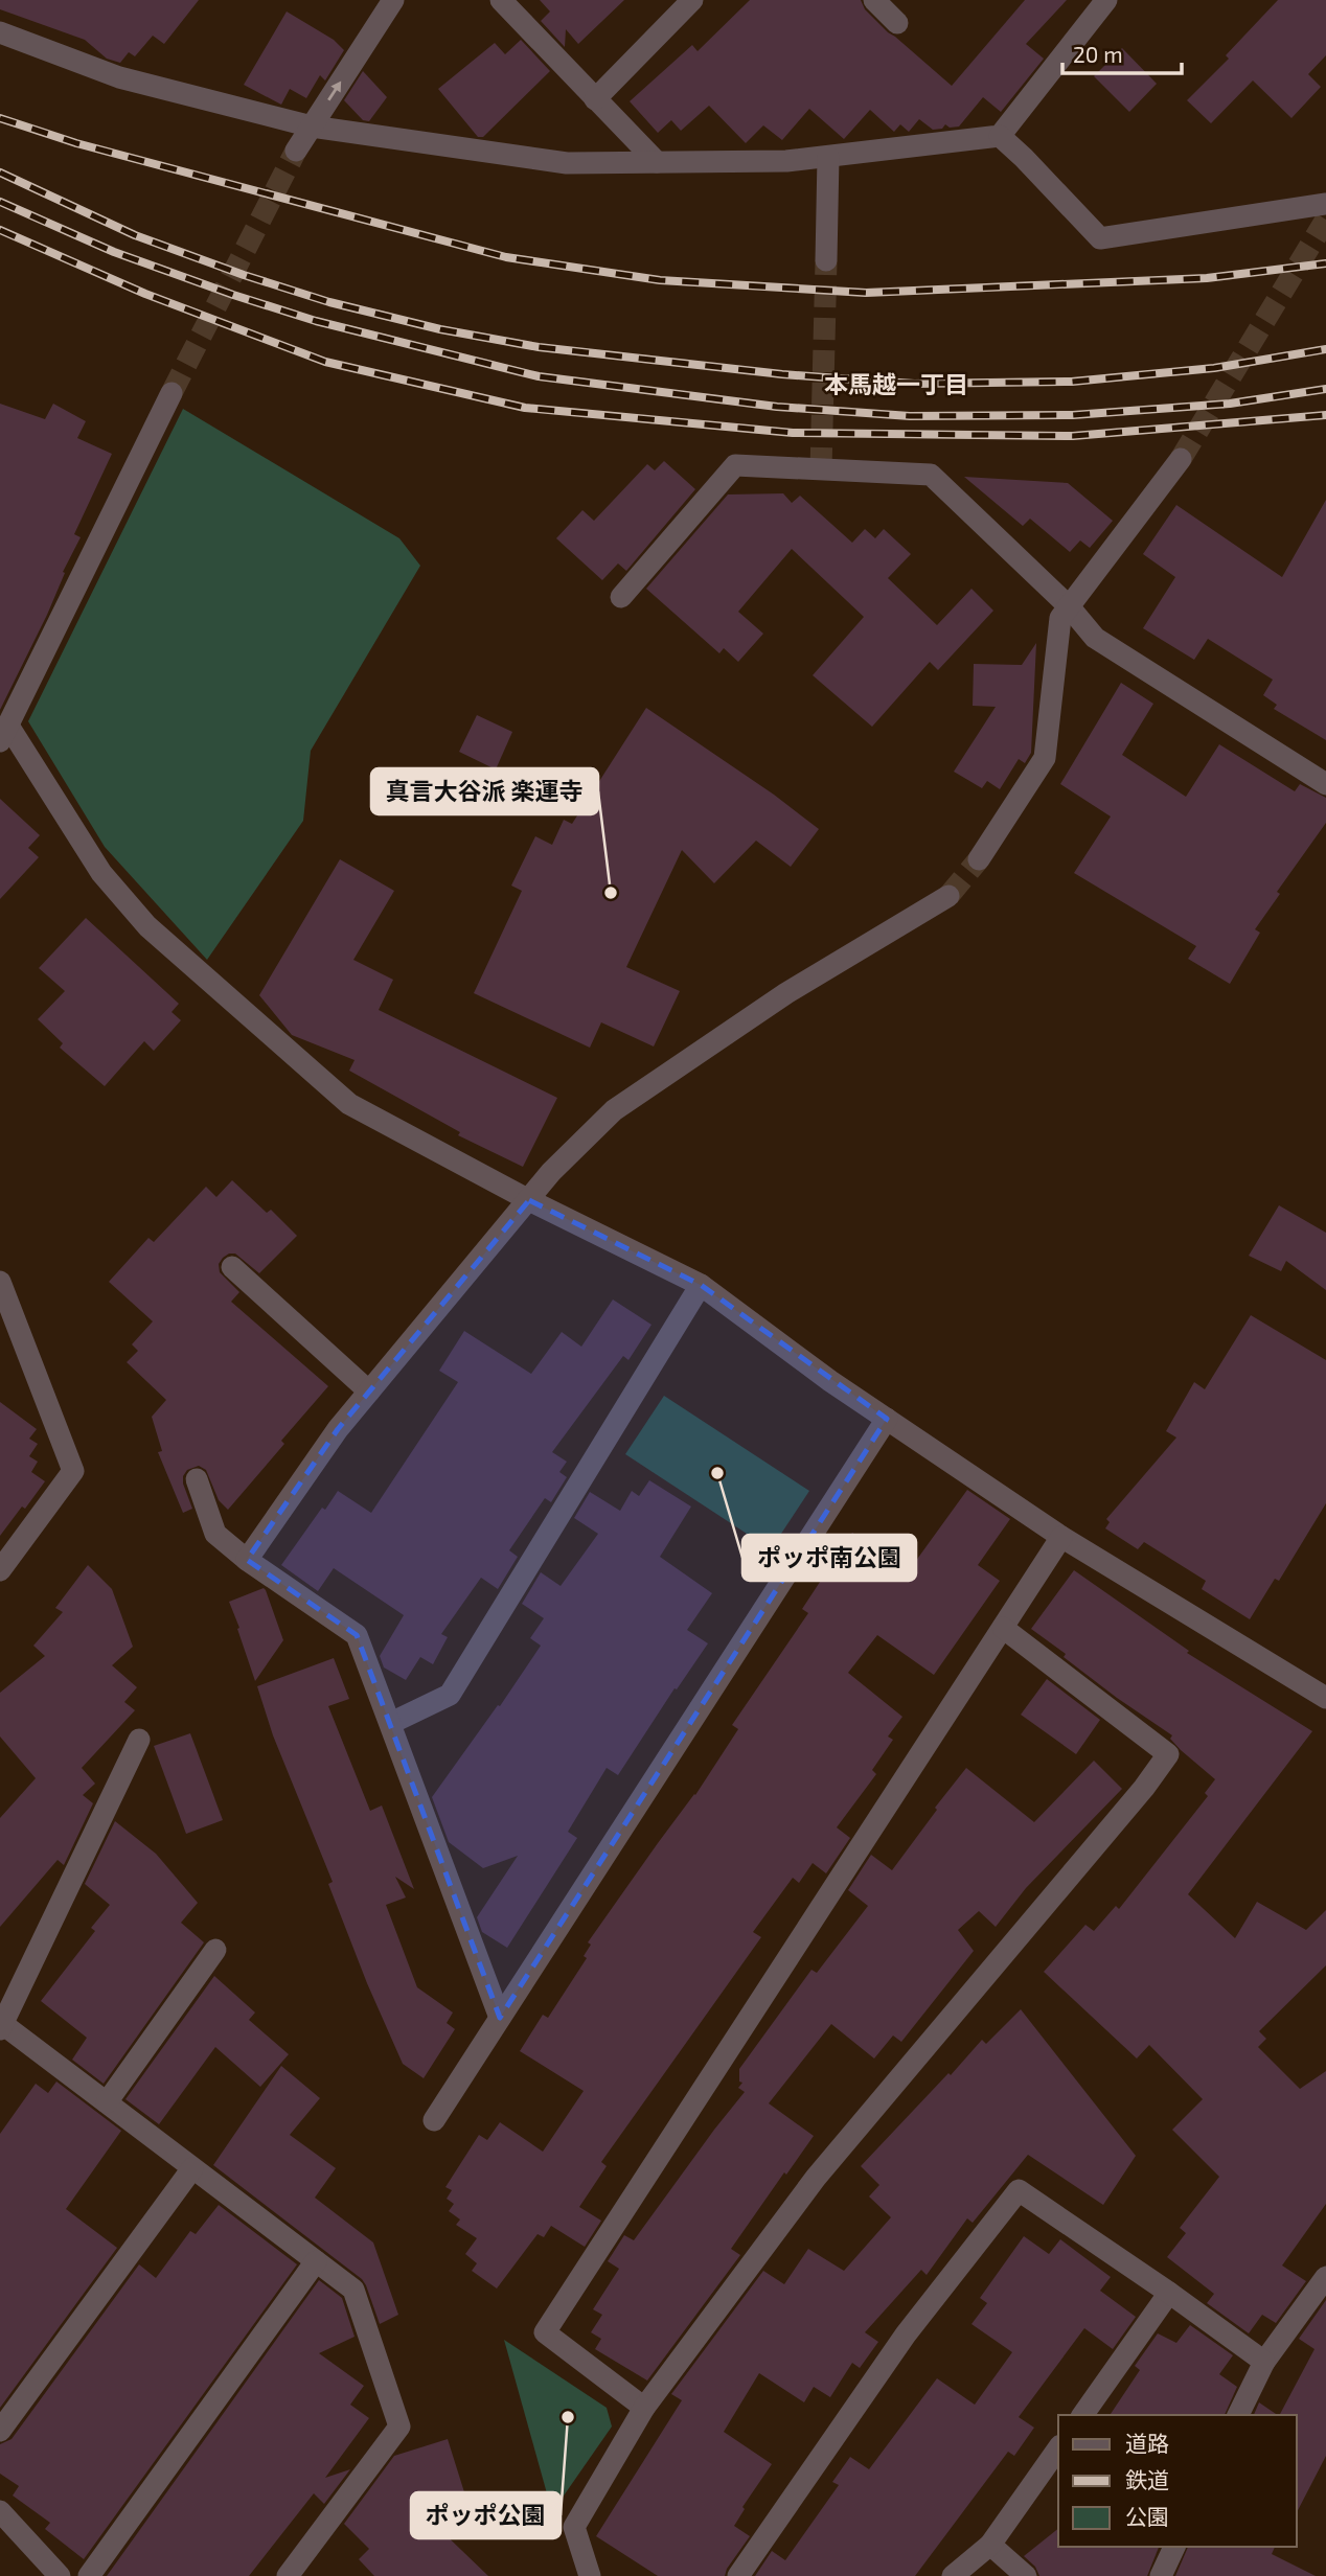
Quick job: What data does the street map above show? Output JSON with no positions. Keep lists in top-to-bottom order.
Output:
{
  "districts": ["本馬越一丁目"],
  "places": ["真言大谷派 楽運寺", "ポッポ南公園", "ポッポ公園"],
  "legend": ["道路", "鉄道", "公園"],
  "scale_bar": "20 m"
}
